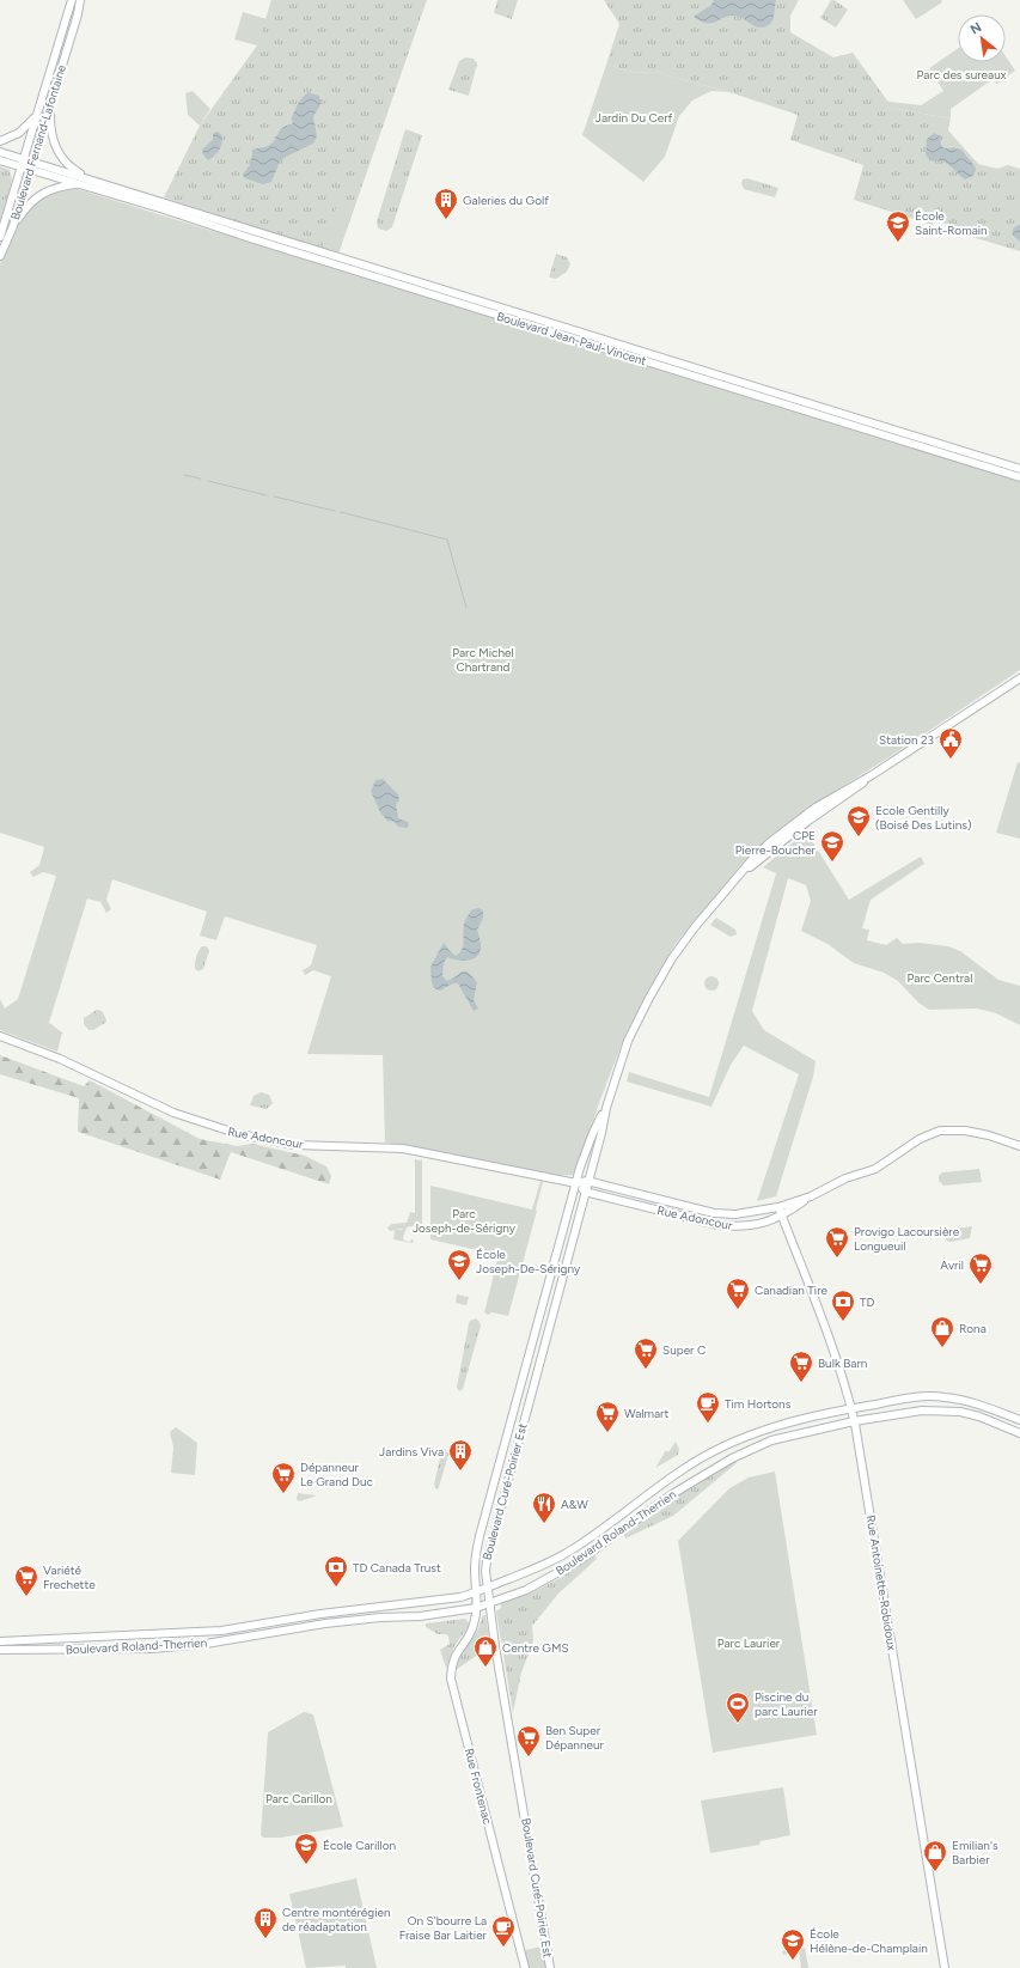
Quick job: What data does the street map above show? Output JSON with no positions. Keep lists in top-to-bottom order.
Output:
{
  "streets": {
    "street": [
      "Boulevard Fernand-Lafontaine",
      "Boulevard Jean-Paul-Vincent",
      "Rue Adoncour",
      "Boulevard Curé-Poirier Est",
      "Boulevard Roland-Therrien",
      "Rue Antoinette-Robidoux",
      "Rue Frontenac"
    ]
  },
  "crossings": [
    ["Boulevard Fernand-Lafontaine", "Boulevard Jean-Paul-Vincent"],
    ["Rue Adoncour", "Boulevard Curé-Poirier Est"],
    ["Rue Adoncour", "Rue Antoinette-Robidoux"],
    ["Boulevard Curé-Poirier Est", "Boulevard Roland-Therrien"],
    ["Boulevard Curé-Poirier Est", "Rue Frontenac"],
    ["Boulevard Roland-Therrien", "Rue Antoinette-Robidoux"],
    ["Boulevard Roland-Therrien", "Rue Frontenac"]
  ],
  "parks": [
    "Parc des sureaux",
    "Jardin Du Cerf",
    "Parc Michel Chartrand",
    "Parc Central",
    "Parc Joseph-de-Sérigny",
    "Parc Laurier",
    "Parc Carillon"
  ],
  "places": {
    "building": ["Galeries du Golf", "Jardins Viva", "Centre montérégien de réadaptation"],
    "school or university": [
      "École Saint-Romain",
      "Ecole Gentilly (Boisé Des Lutins)",
      "CPE Pierre-Boucher",
      "École Joseph-De-Sérigny",
      "École Carillon",
      "École Hélène-de-Champlain"
    ],
    "public building": ["Station 23"],
    "supermarket": [
      "Provigo Lacoursière Longueuil",
      "Avril",
      "Canadian Tire",
      "Super C",
      "Bulk Barn",
      "Walmart",
      "Dépanneur Le Grand Duc",
      "Variété Frechette",
      "Ben Super Dépanneur"
    ],
    "bank": ["TD", "TD Canada Trust"],
    "shop": ["Rona", "Centre GMS", "Emilian's Barbier"],
    "cafe": ["Tim Hortons", "On S'bourre La Fraise Bar Laitier"],
    "restaurant": ["A&W"],
    "sports": ["Piscine du parc Laurier"]
  },
  "north": "top left"
}
